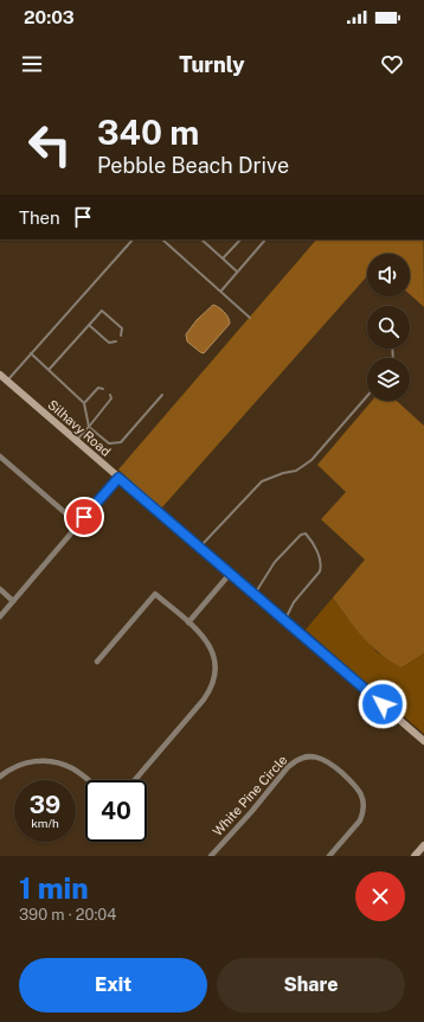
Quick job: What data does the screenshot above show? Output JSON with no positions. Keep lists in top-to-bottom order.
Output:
{
  "streets": {
    "street": ["Silhavy Road", "White Pine Circle"]
  },
  "page": {
    "status": "20:03",
    "header": "Turnly",
    "turn": ["340 m", "Pebble Beach Drive"],
    "then": "Then",
    "speed": "39 km/h",
    "limit": "40",
    "heading": ["1 min", "390 m · 20:04"],
    "buttons": ["Exit", "Share"]
  }
}
